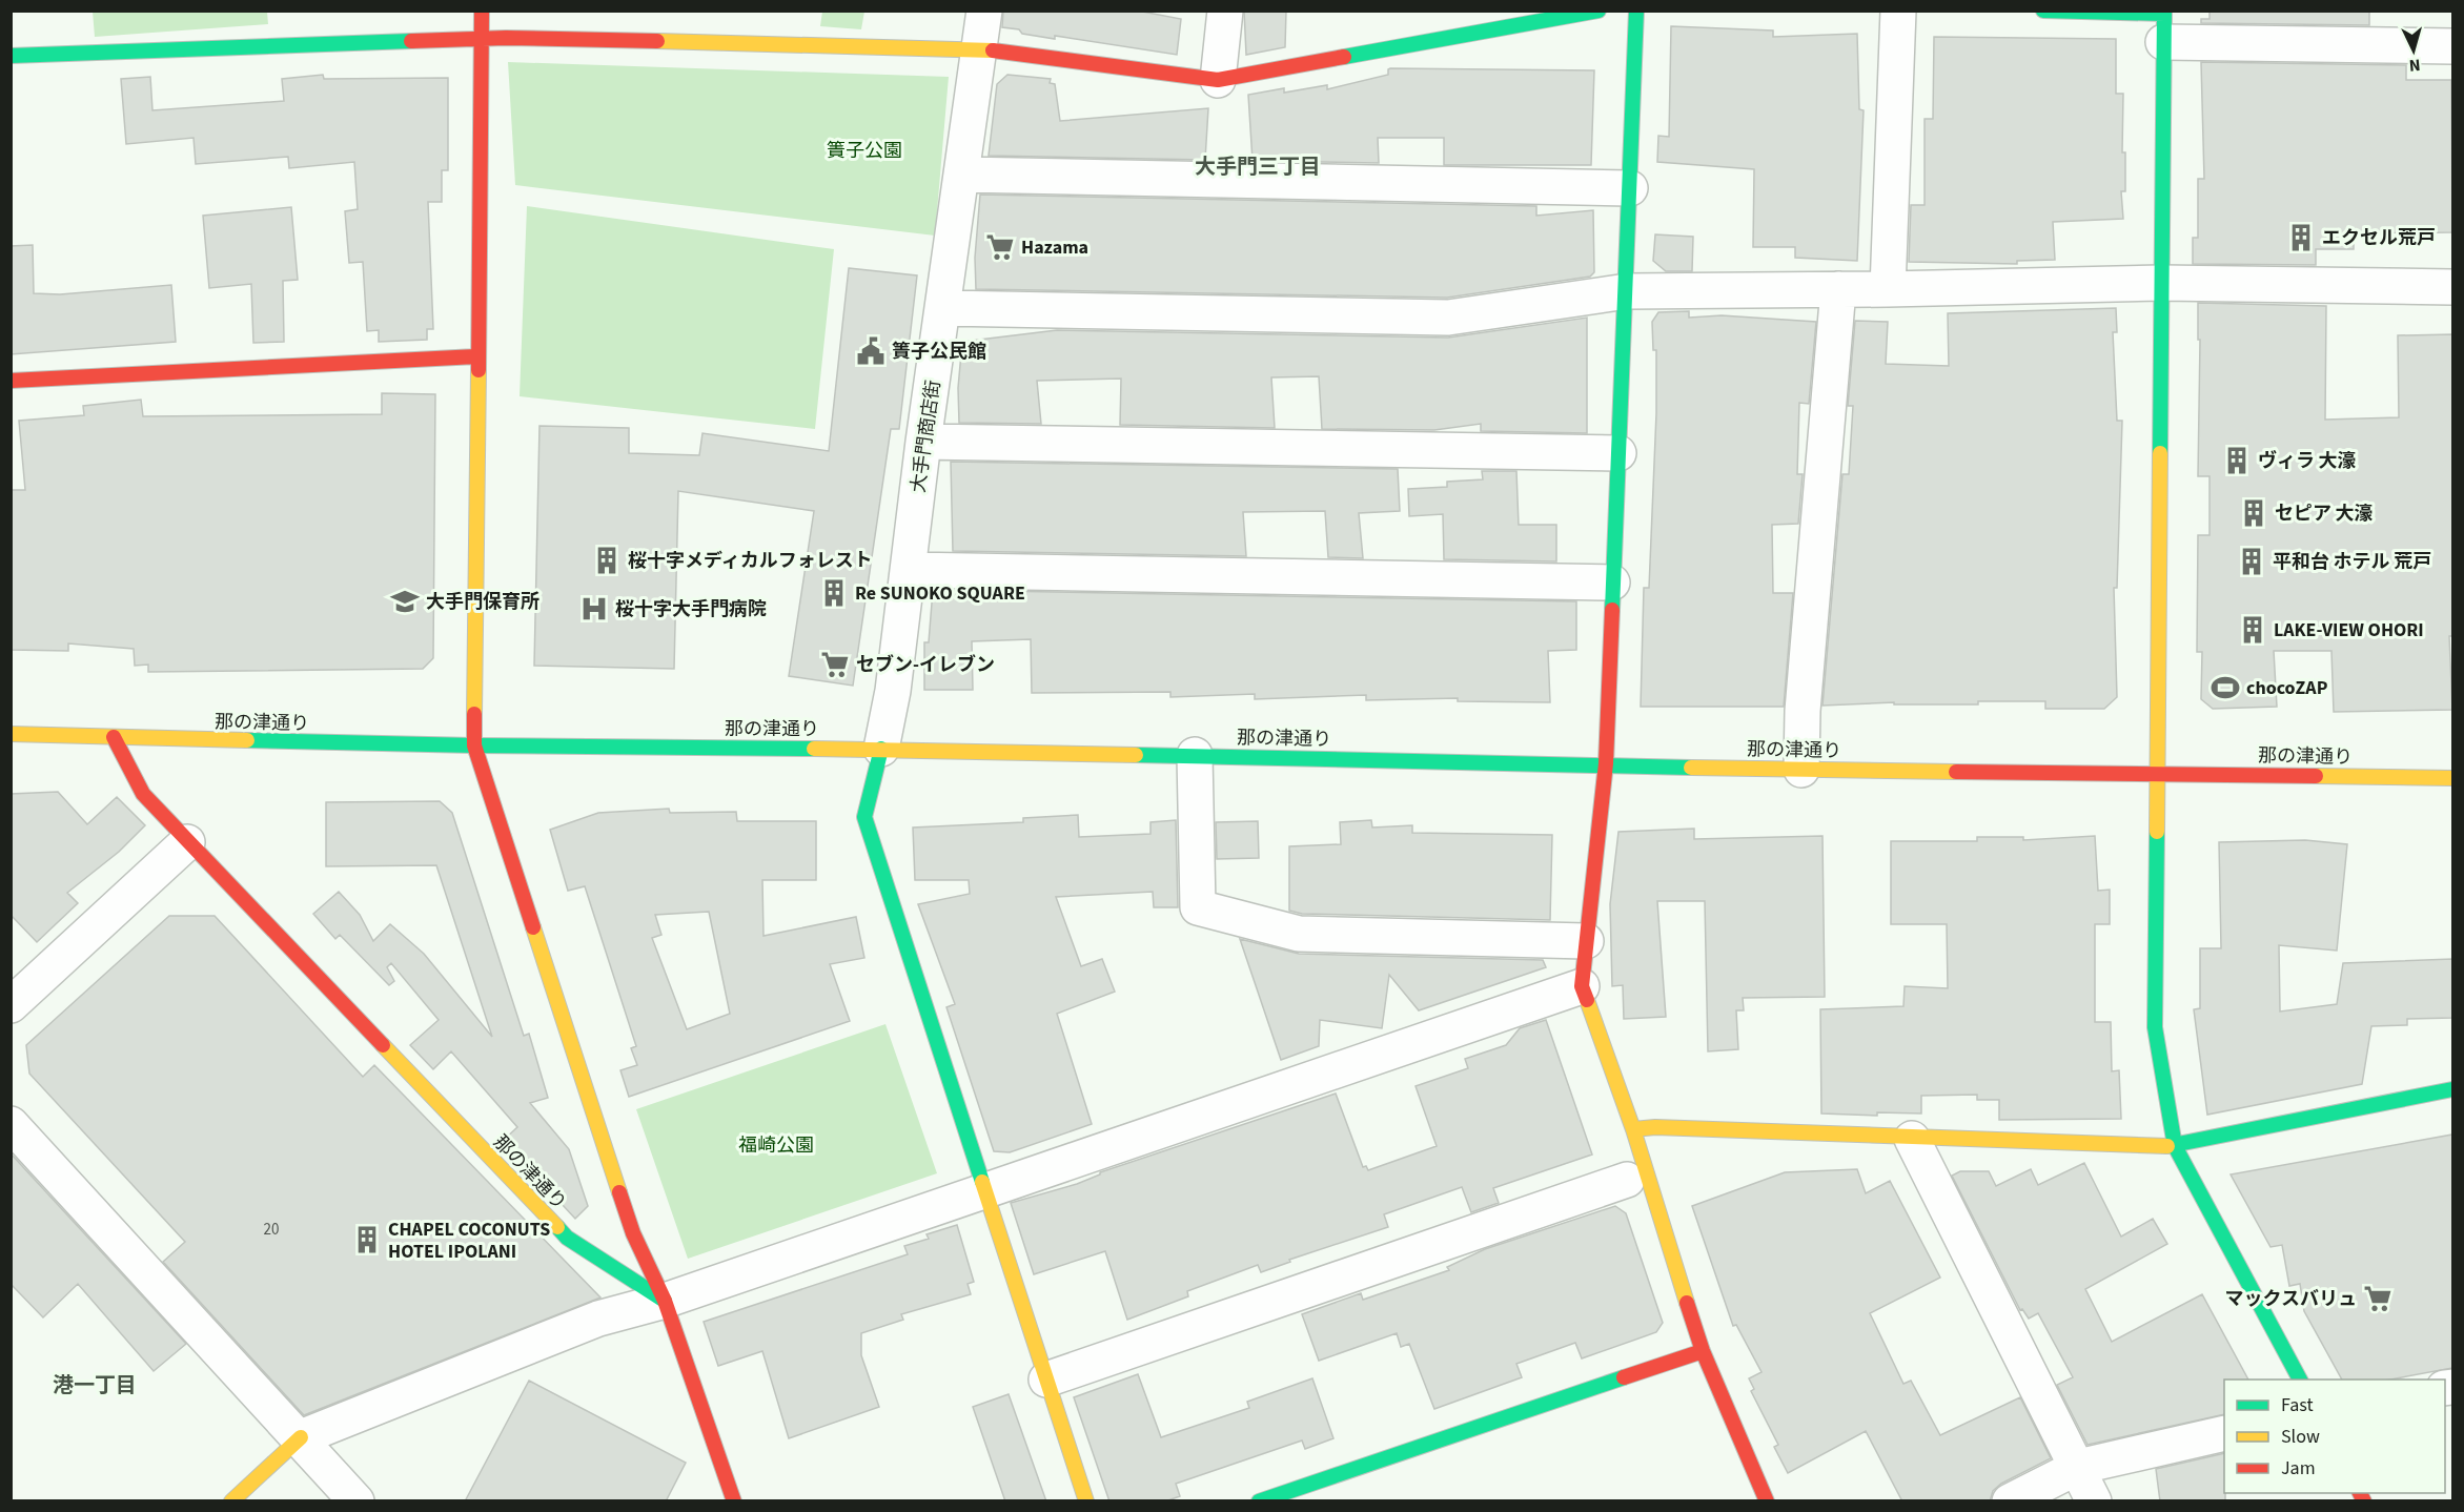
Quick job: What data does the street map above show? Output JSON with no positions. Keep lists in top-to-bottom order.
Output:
{
  "streets": {
    "street": ["大手門商店街", "那の津通り"]
  },
  "crossings": [
    ["大手門商店街", "那の津通り"]
  ],
  "districts": ["大手門三丁目", "港一丁目"],
  "parks": ["簀子公園", "福崎公園"],
  "places": {
    "building": [
      "エクセル荒戸",
      "ヴィラ 大濠",
      "セピア 大濠",
      "桜十字メディカルフォレスト",
      "平和台 ホテル 荒戸",
      "Re SUNOKO SQUARE",
      "LAKE-VIEW OHORI",
      "CHAPEL COCONUTS HOTEL IPOLANI"
    ],
    "supermarket": ["Hazama", "セブン-イレブン", "マックスバリュ"],
    "public building": ["簀子公民館"],
    "school or university": ["大手門保育所"],
    "hospital": ["桜十字大手門病院"],
    "sports": ["chocoZAP"]
  },
  "house_numbers": ["20"],
  "legend": ["Fast", "Slow", "Jam"],
  "north": "bottom"
}
